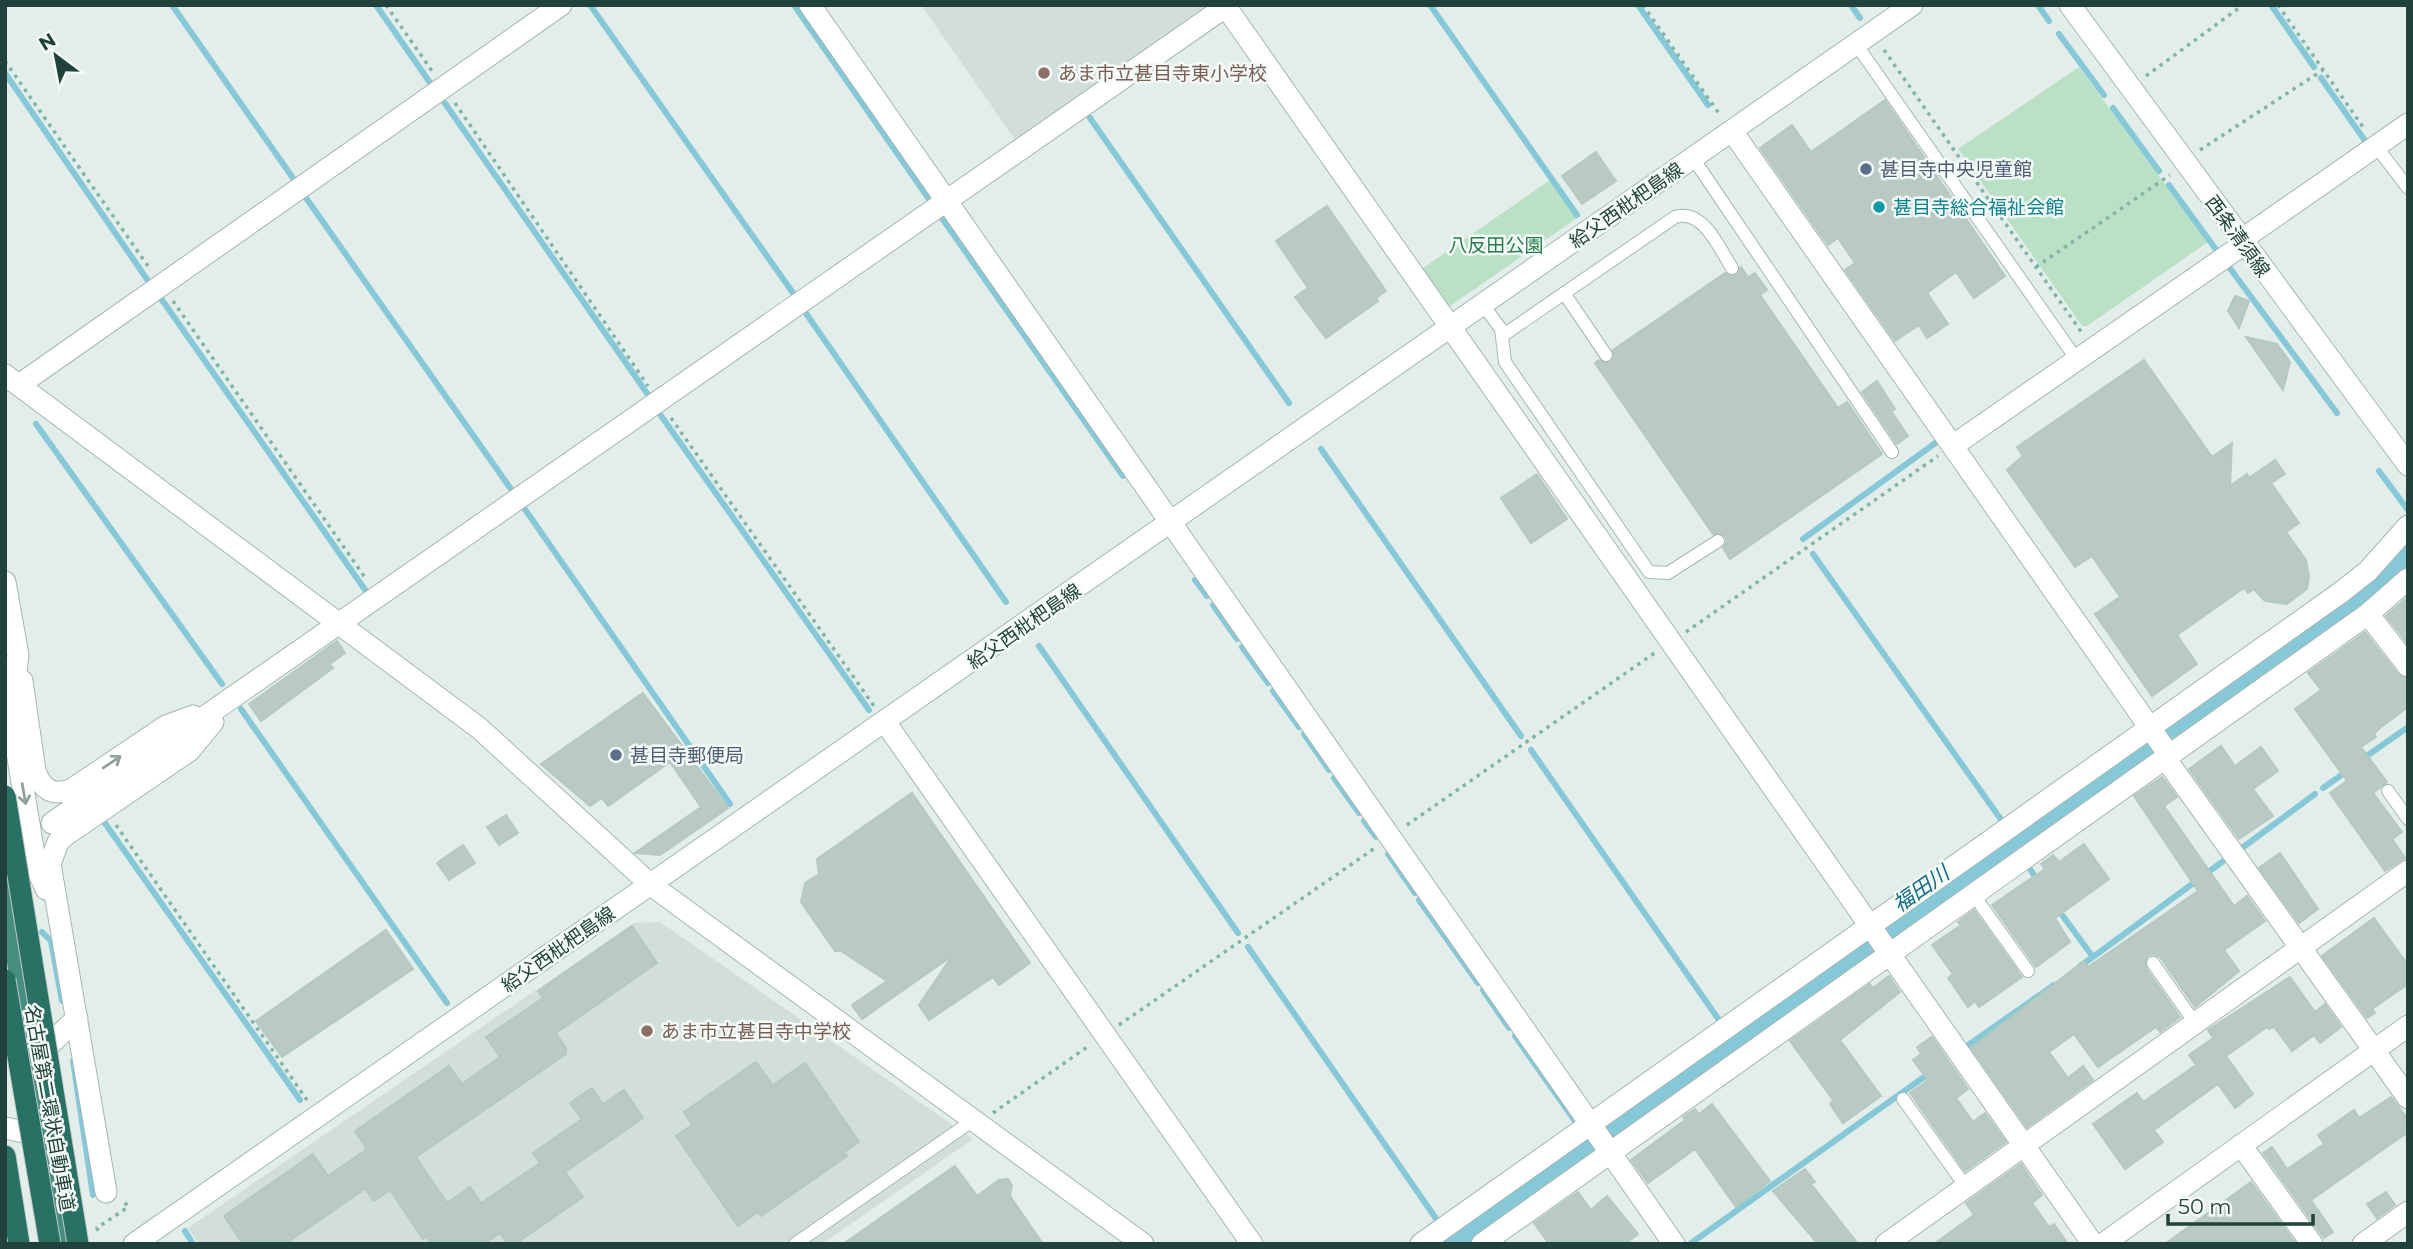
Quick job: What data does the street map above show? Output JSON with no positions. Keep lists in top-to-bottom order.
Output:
{
  "streets": {
    "highway": ["名古屋第二環状自動車道"],
    "street": ["給父西枇杷島線", "西条清須線"]
  },
  "water": ["福田川"],
  "parks": ["八反田公園"],
  "places": [
    "あま市立甚目寺東小学校",
    "甚目寺中央児童館",
    "甚目寺総合福祉会館",
    "甚目寺郵便局",
    "あま市立甚目寺中学校"
  ],
  "scale_bar": "50 m",
  "north": "top left"
}
